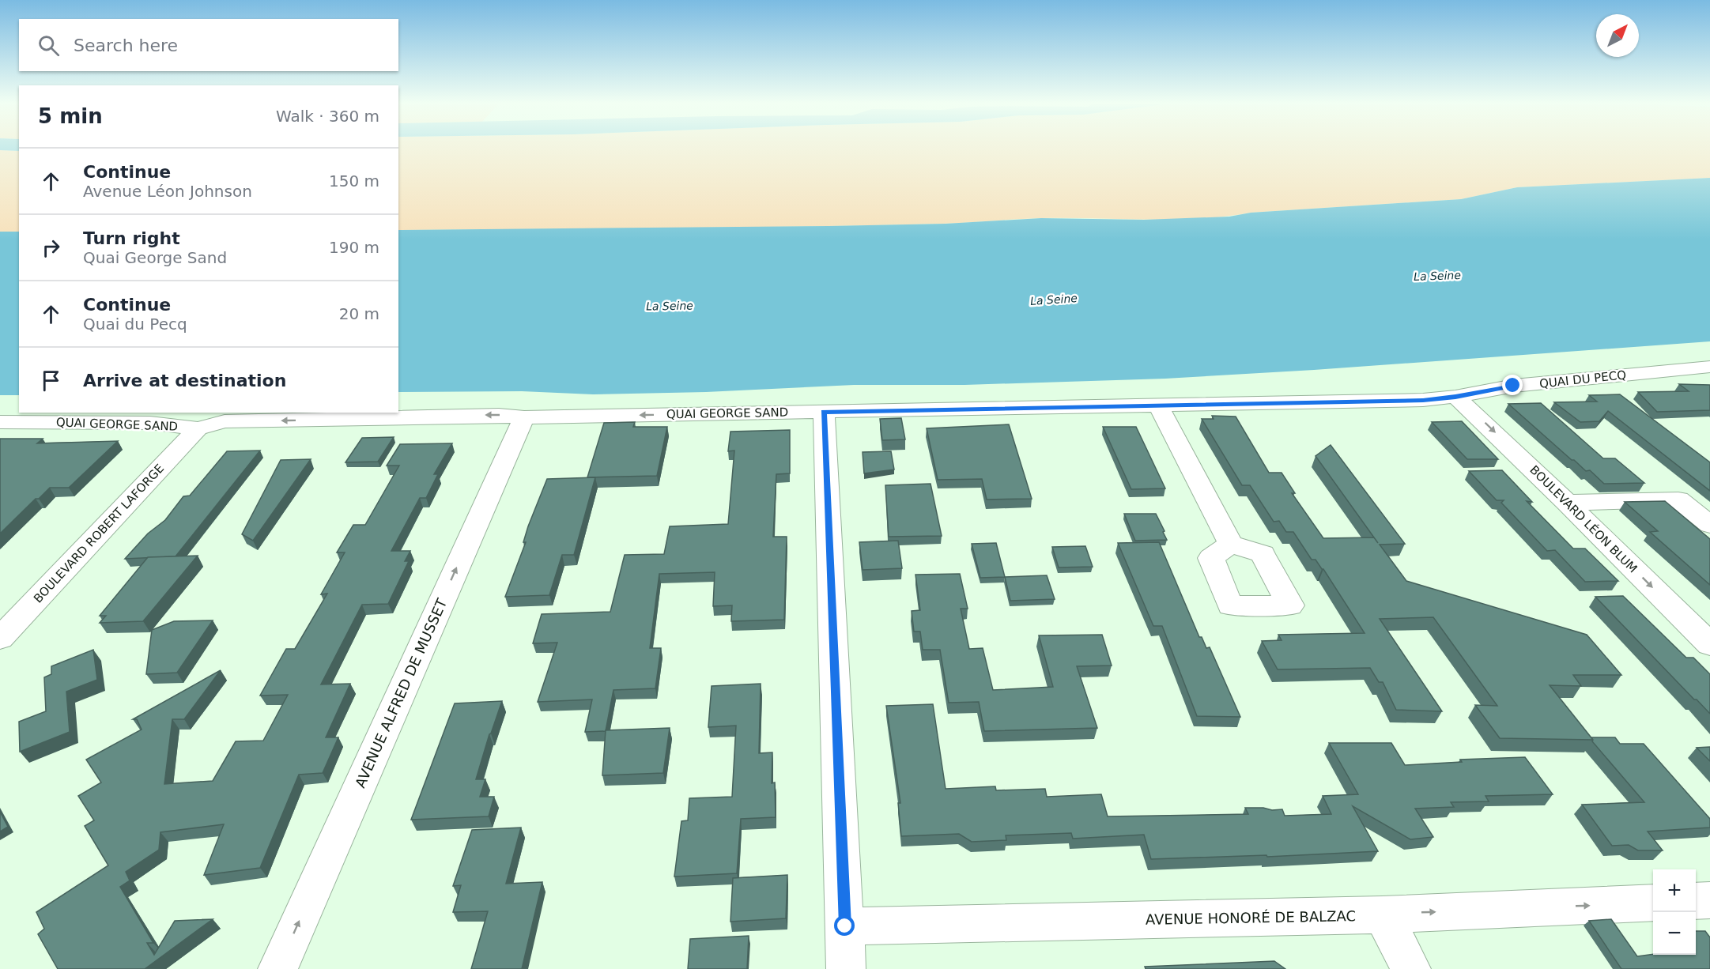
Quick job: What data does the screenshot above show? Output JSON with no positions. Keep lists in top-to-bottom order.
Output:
{
  "streets": {
    "street": [
      "QUAI DU PECQ",
      "QUAI GEORGE SAND",
      "BOULEVARD LÉON BLUM",
      "BOULEVARD ROBERT LAFORGE",
      "AVENUE ALFRED DE MUSSET",
      "AVENUE HONORÉ DE BALZAC"
    ]
  },
  "crossings": [
    ["QUAI DU PECQ", "QUAI GEORGE SAND"],
    ["QUAI DU PECQ", "BOULEVARD LÉON BLUM"],
    ["QUAI GEORGE SAND", "BOULEVARD LÉON BLUM"],
    ["QUAI GEORGE SAND", "BOULEVARD ROBERT LAFORGE"],
    ["QUAI GEORGE SAND", "AVENUE ALFRED DE MUSSET"]
  ],
  "one_way": ["QUAI GEORGE SAND", "BOULEVARD LÉON BLUM", "AVENUE ALFRED DE MUSSET"],
  "water": ["La Seine"],
  "north": "top right",
  "page": {
    "search": "Search here",
    "heading": ["5 min", "Walk · 360 m"],
    "list": [
      ["Continue", "Avenue Léon Johnson", "150 m"],
      ["Turn right", "Quai George Sand", "190 m"],
      ["Continue", "Quai du Pecq", "20 m"],
      "Arrive at destination"
    ],
    "map_buttons": ["+", "−"]
  }
}
